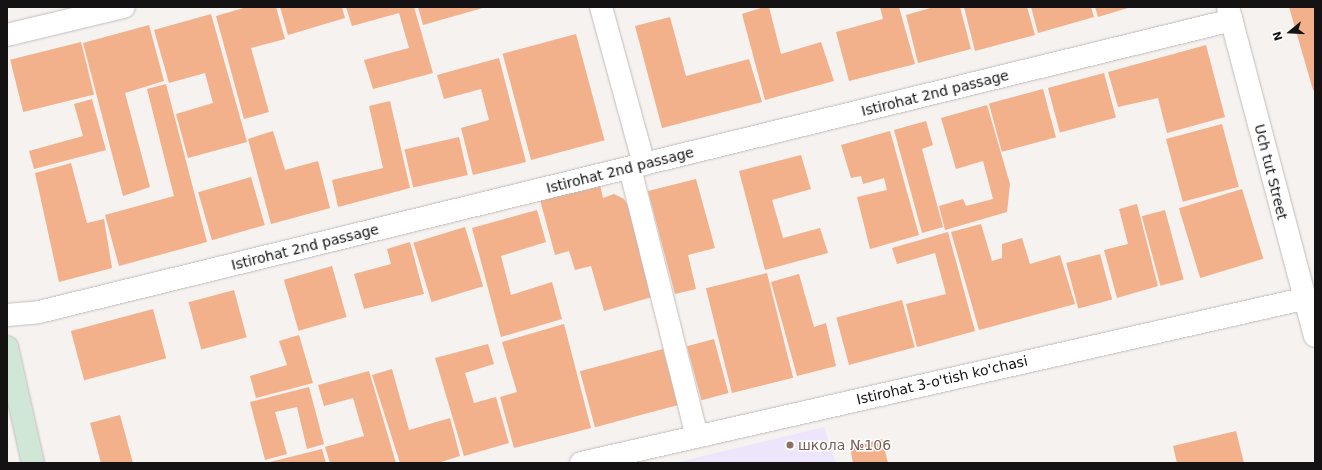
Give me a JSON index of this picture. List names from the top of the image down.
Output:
{
  "streets": {
    "street": ["Istirohat 2nd passage", "Uch tut Street", "Istirohat 3-o'tish ko'chasi"]
  },
  "crossings": [
    ["Istirohat 2nd passage", "Uch tut Street"],
    ["Uch tut Street", "Istirohat 3-o'tish ko'chasi"]
  ],
  "places": ["школа №106"],
  "north": "left"
}
